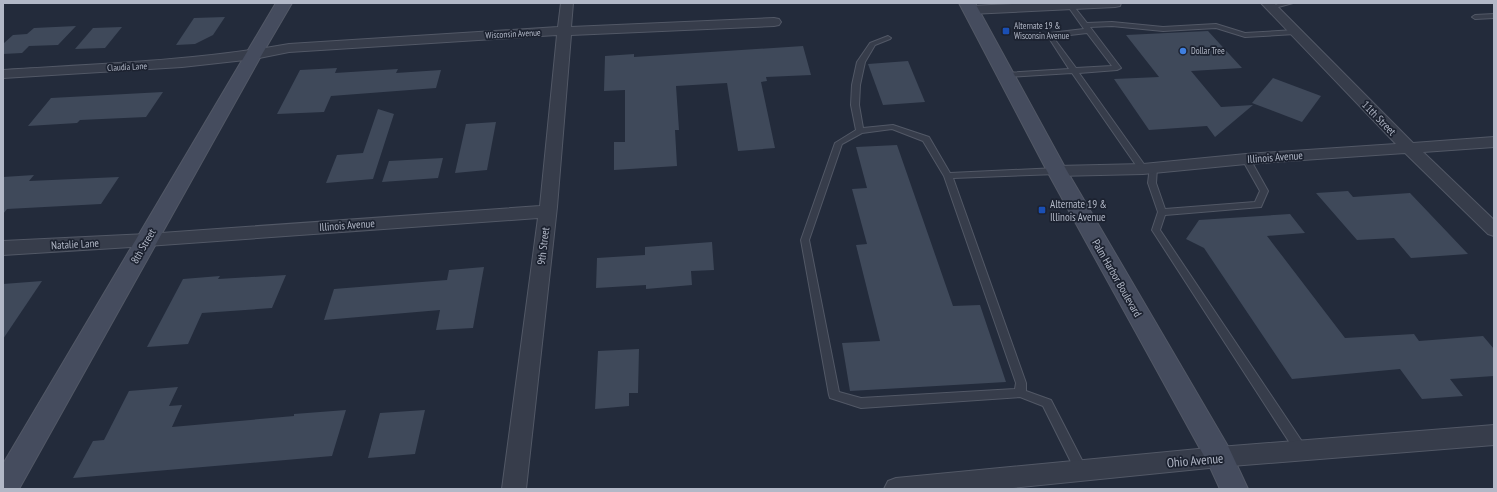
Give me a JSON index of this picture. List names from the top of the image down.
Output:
{
  "streets": {
    "street": [
      "Wisconsin Avenue",
      "Claudia Lane",
      "11th Street",
      "Illinois Avenue",
      "Natalie Lane",
      "8th Street",
      "9th Street",
      "Palm Harbor Boulevard",
      "Ohio Avenue"
    ]
  },
  "crossings": [
    ["Wisconsin Avenue", "Claudia Lane"],
    ["Wisconsin Avenue", "8th Street"],
    ["Wisconsin Avenue", "9th Street"],
    ["Claudia Lane", "8th Street"],
    ["11th Street", "Illinois Avenue"],
    ["Illinois Avenue", "Natalie Lane"],
    ["Illinois Avenue", "8th Street"],
    ["Illinois Avenue", "9th Street"],
    ["Illinois Avenue", "Palm Harbor Boulevard"],
    ["Natalie Lane", "8th Street"],
    ["Palm Harbor Boulevard", "Ohio Avenue"]
  ],
  "places": {
    "transit": ["Alternate 19 & Wisconsin Avenue", "Alternate 19 & Illinois Avenue"],
    "other": ["Dollar Tree"]
  }
}
